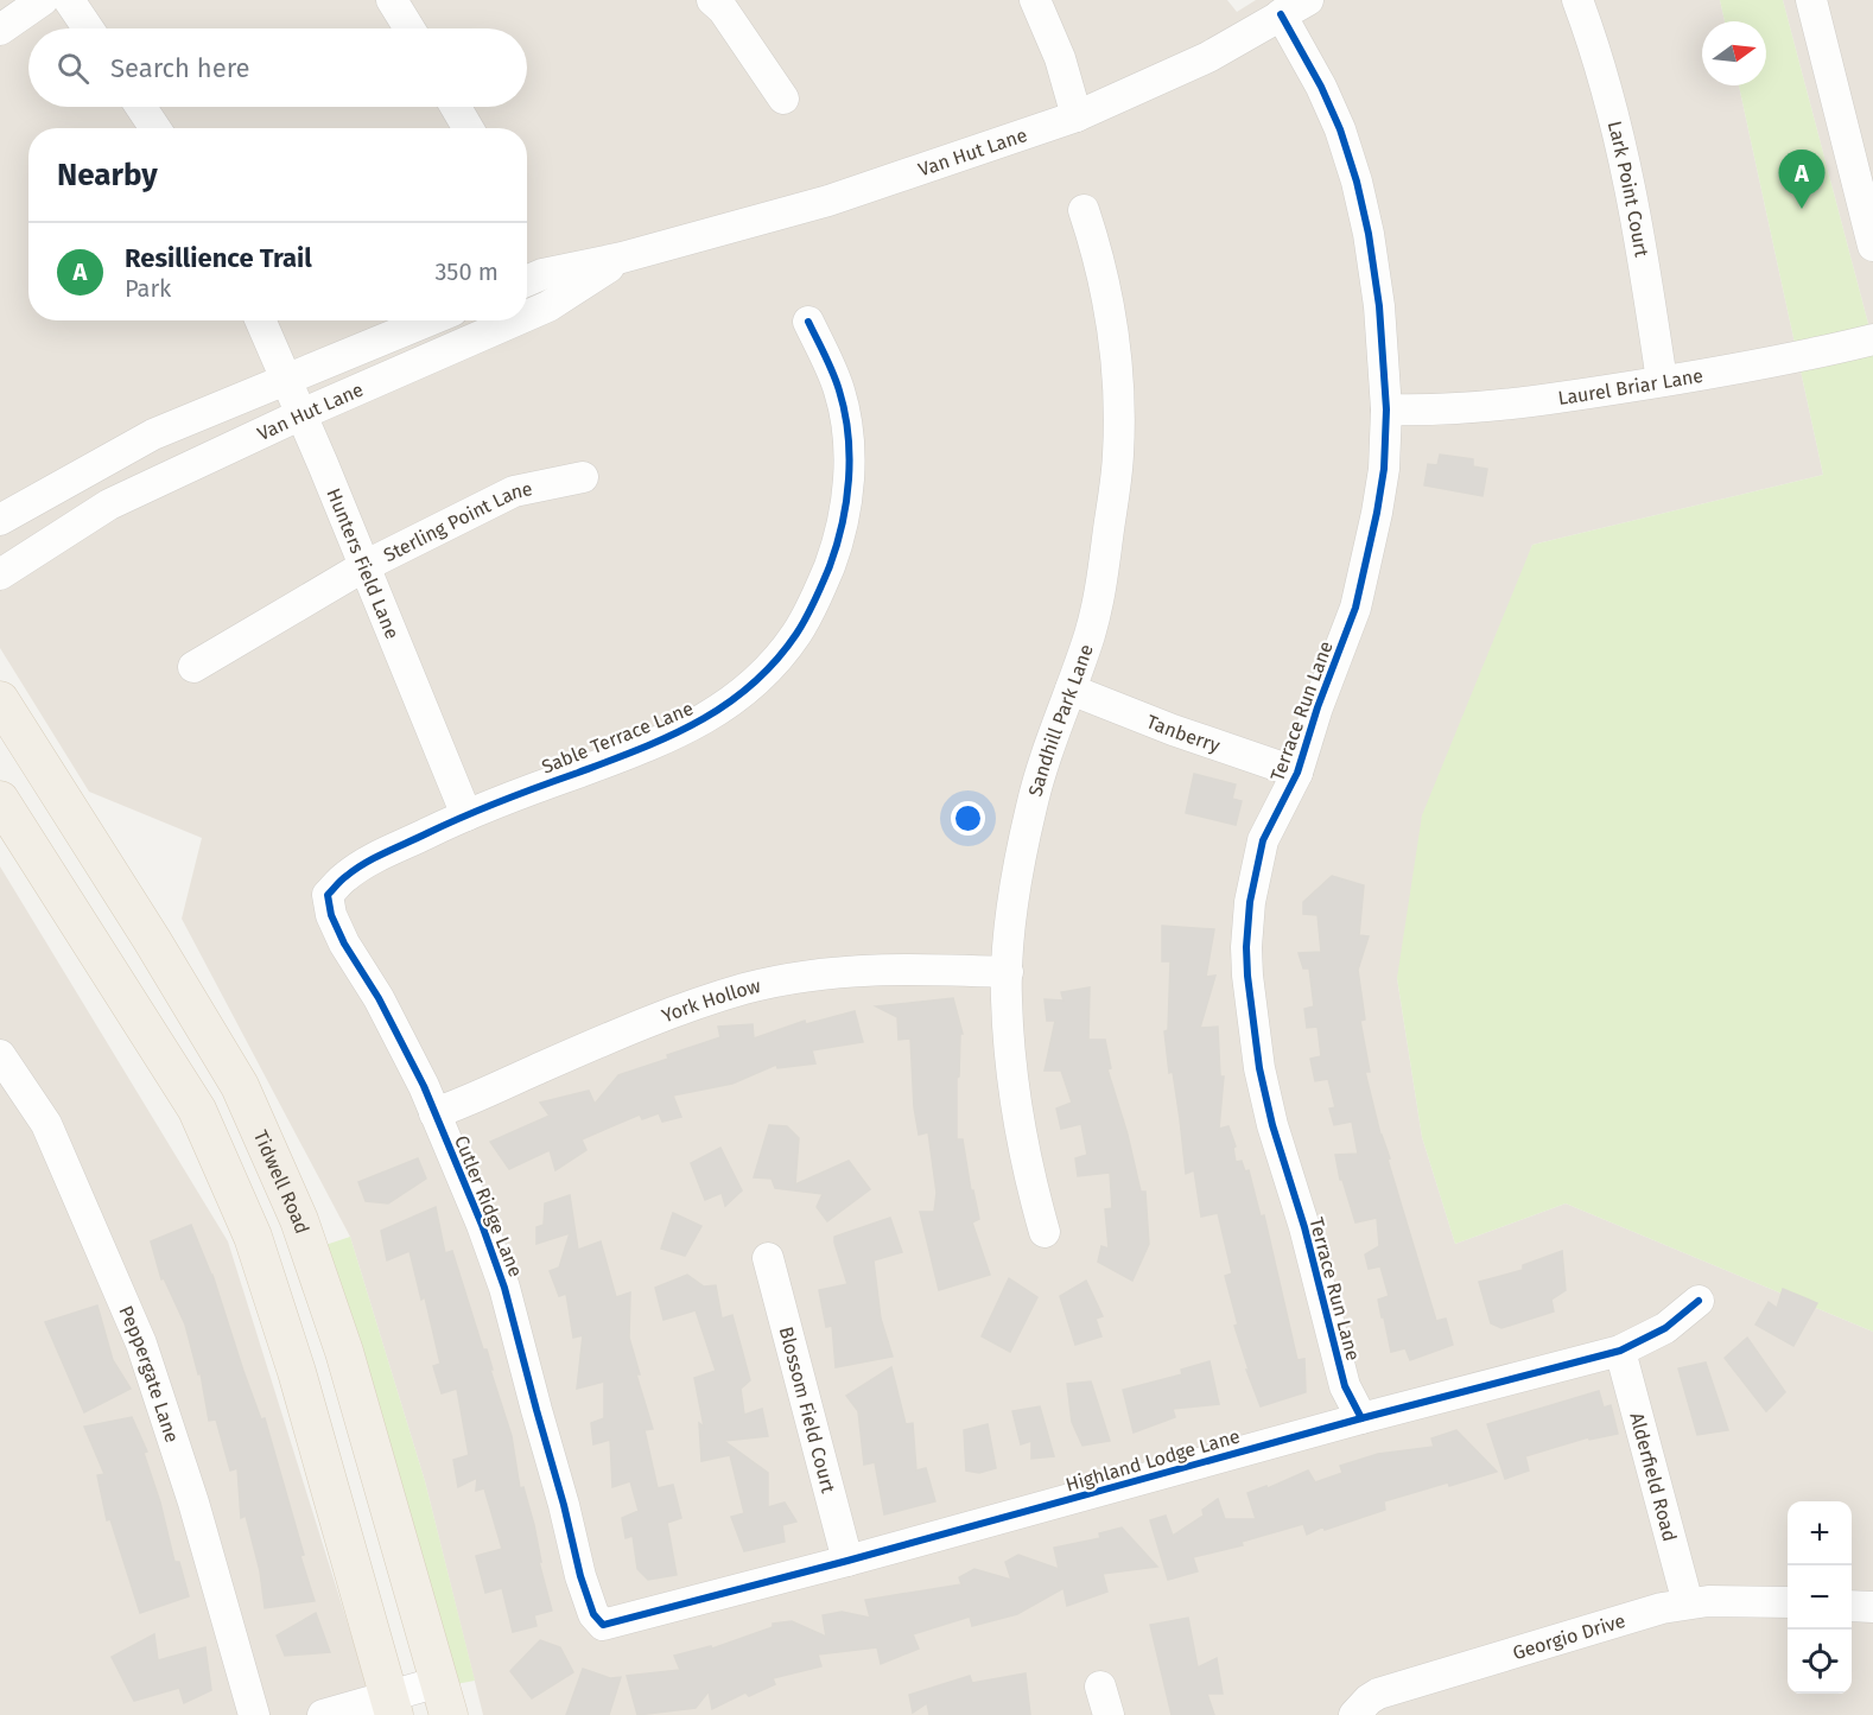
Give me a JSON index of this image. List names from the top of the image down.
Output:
{
  "streets": {
    "main road": ["Tidwell Road"],
    "street": [
      "Van Hut Lane",
      "Lark Point Court",
      "Laurel Briar Lane",
      "Sterling Point Lane",
      "Hunters Field Lane",
      "Terrace Run Lane",
      "Sandhill Park Lane",
      "Tanberry",
      "Sable Terrace Lane",
      "York Hollow",
      "Cutler Ridge Lane",
      "Peppergate Lane",
      "Blossom Field Court",
      "Highland Lodge Lane",
      "Alderfield Road",
      "Georgio Drive"
    ]
  },
  "crossings": [
    ["Van Hut Lane", "Hunters Field Lane"],
    ["Van Hut Lane", "Terrace Run Lane"],
    ["Lark Point Court", "Laurel Briar Lane"],
    ["Laurel Briar Lane", "Terrace Run Lane"],
    ["Sterling Point Lane", "Hunters Field Lane"],
    ["Hunters Field Lane", "Sable Terrace Lane"],
    ["Terrace Run Lane", "Tanberry"],
    ["Terrace Run Lane", "Highland Lodge Lane"],
    ["Sandhill Park Lane", "Tanberry"],
    ["Sandhill Park Lane", "York Hollow"],
    ["Sable Terrace Lane", "Cutler Ridge Lane"],
    ["York Hollow", "Cutler Ridge Lane"],
    ["Cutler Ridge Lane", "Highland Lodge Lane"],
    ["Blossom Field Court", "Highland Lodge Lane"],
    ["Highland Lodge Lane", "Alderfield Road"],
    ["Alderfield Road", "Georgio Drive"]
  ],
  "north": "right",
  "page": {
    "search": "Search here",
    "heading": "Nearby",
    "pins": "A",
    "list": [
      {
        "mark": "A",
        "name": "Resillience Trail",
        "note": "Park",
        "value": "350 m"
      }
    ],
    "map_buttons": ["+", "−"]
  }
}
